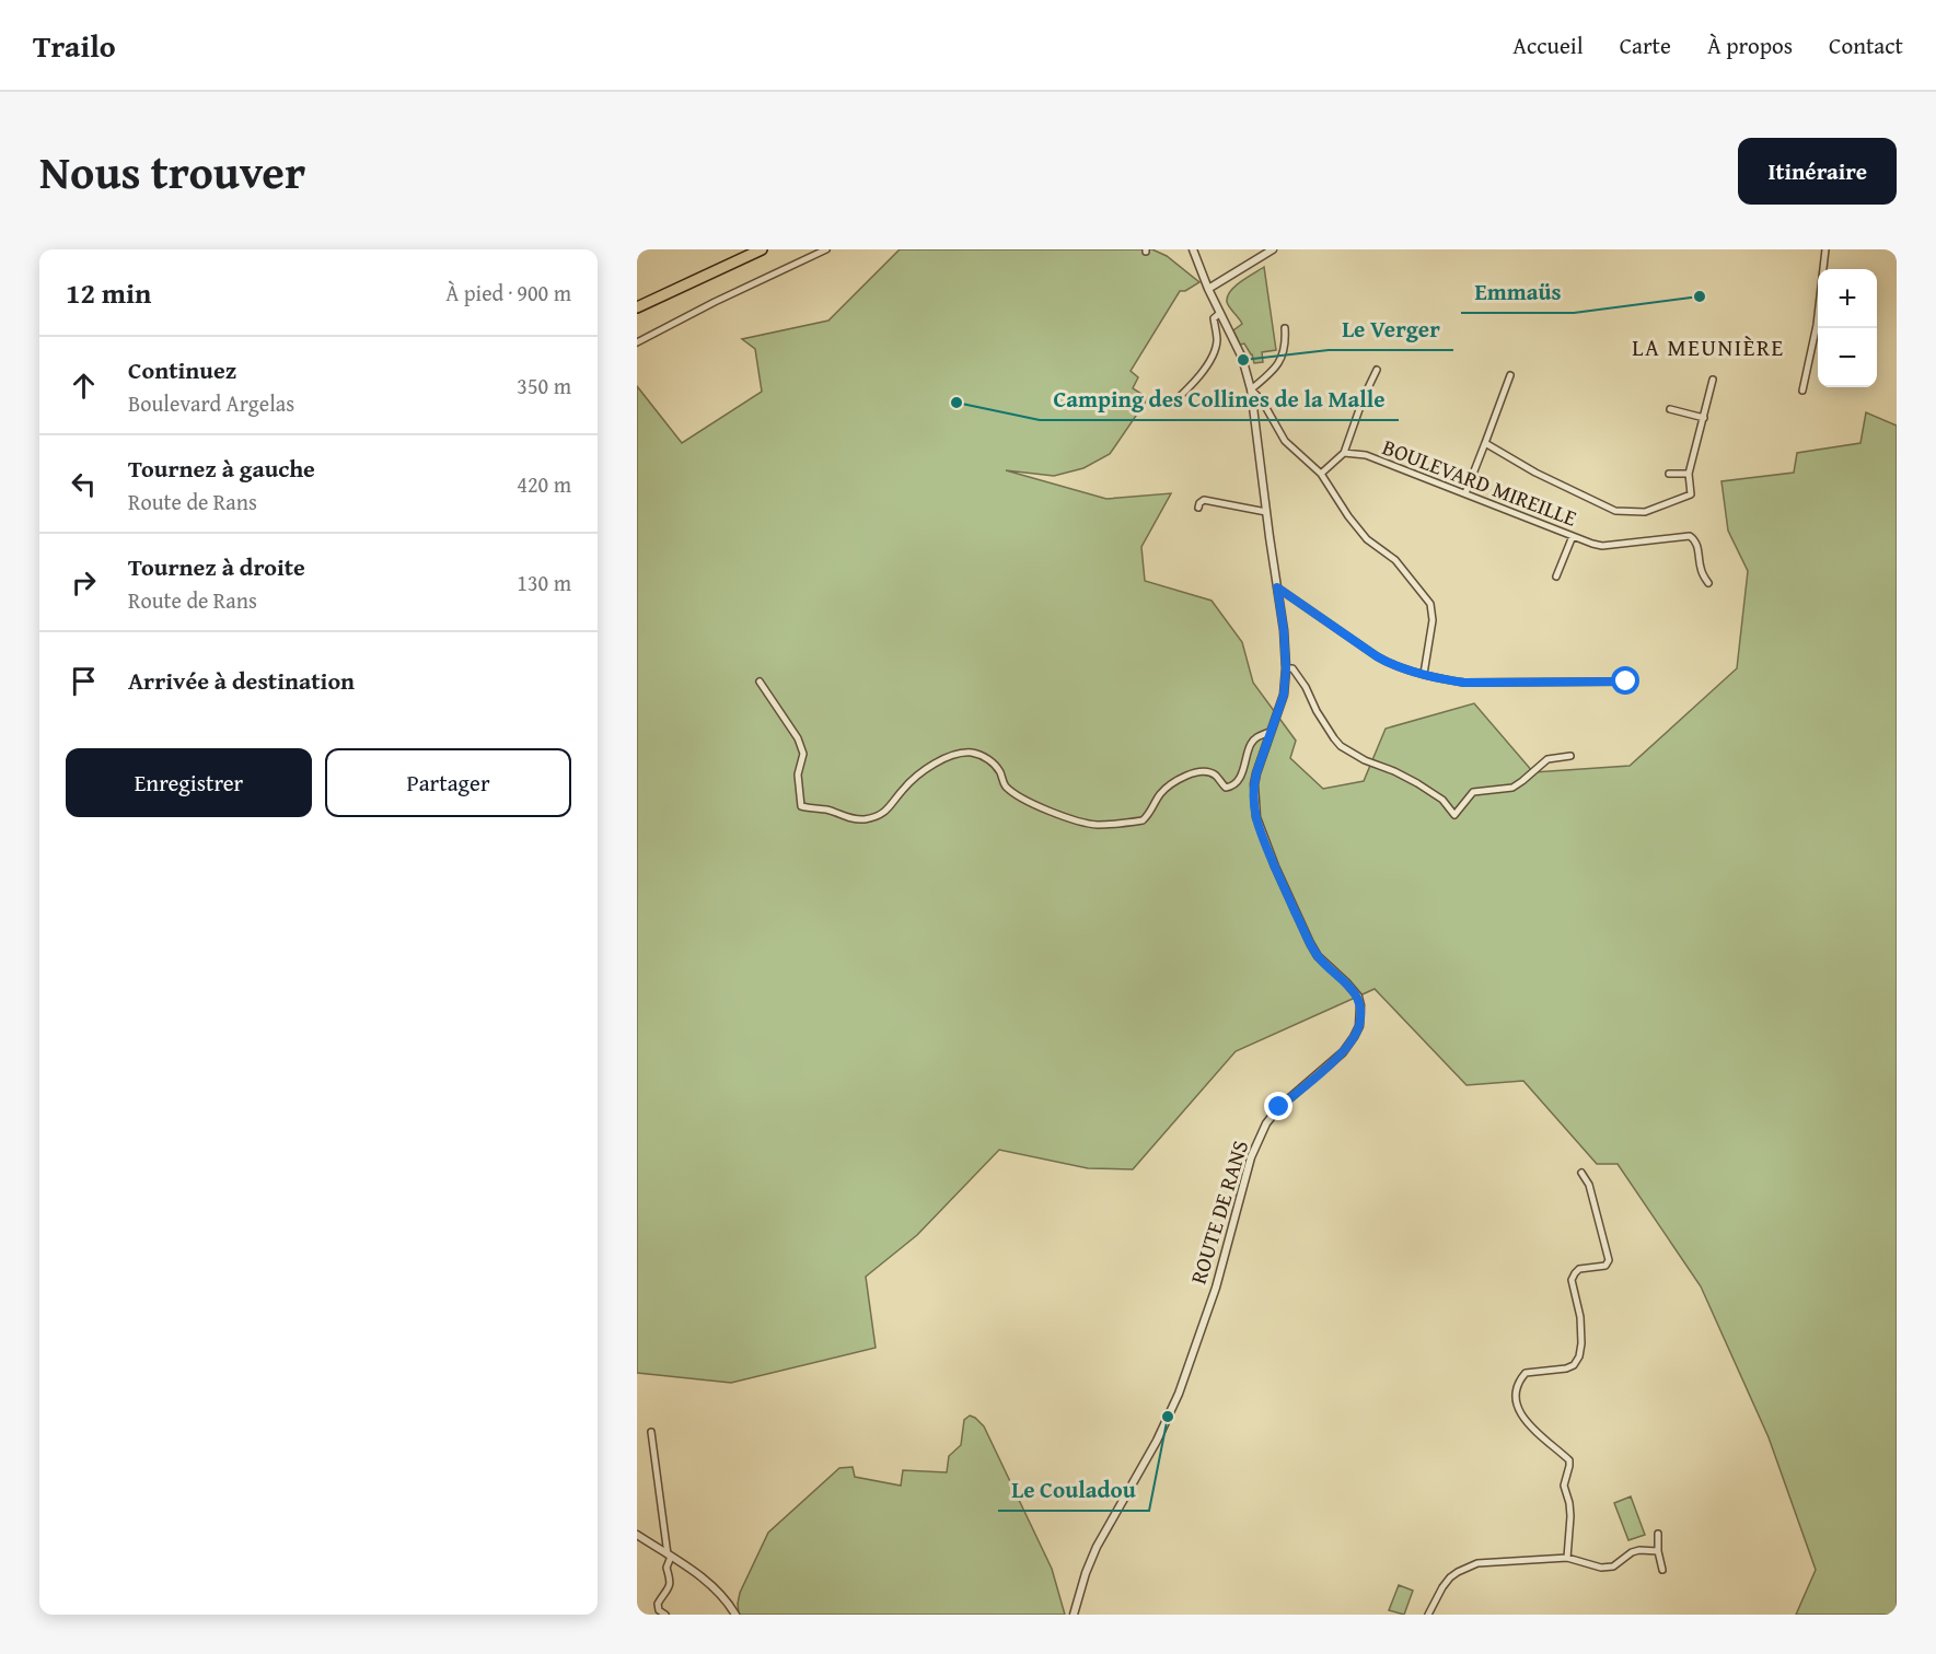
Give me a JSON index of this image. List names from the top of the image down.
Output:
{
  "streets": {
    "street": ["BOULEVARD MIREILLE", "ROUTE DE RANS"]
  },
  "districts": ["LA MEUNIÈRE"],
  "places": [
    "Emmaüs",
    "Le Verger",
    "Camping des Collines de la Malle",
    "Le Couladou"
  ],
  "page": {
    "header": "Trailo",
    "nav": [
      "Accueil",
      "Carte",
      "À propos",
      "Contact"
    ],
    "title": "Nous trouver",
    "buttons": [
      "Itinéraire",
      ["Enregistrer", "Partager"]
    ],
    "heading": ["12 min", "À pied · 900 m"],
    "map_buttons": ["+", "−"],
    "list": [
      ["Continuez", "Boulevard Argelas", "350 m"],
      ["Tournez à gauche", "Route de Rans", "420 m"],
      ["Tournez à droite", "Route de Rans", "130 m"],
      "Arrivée à destination"
    ]
  }
}
